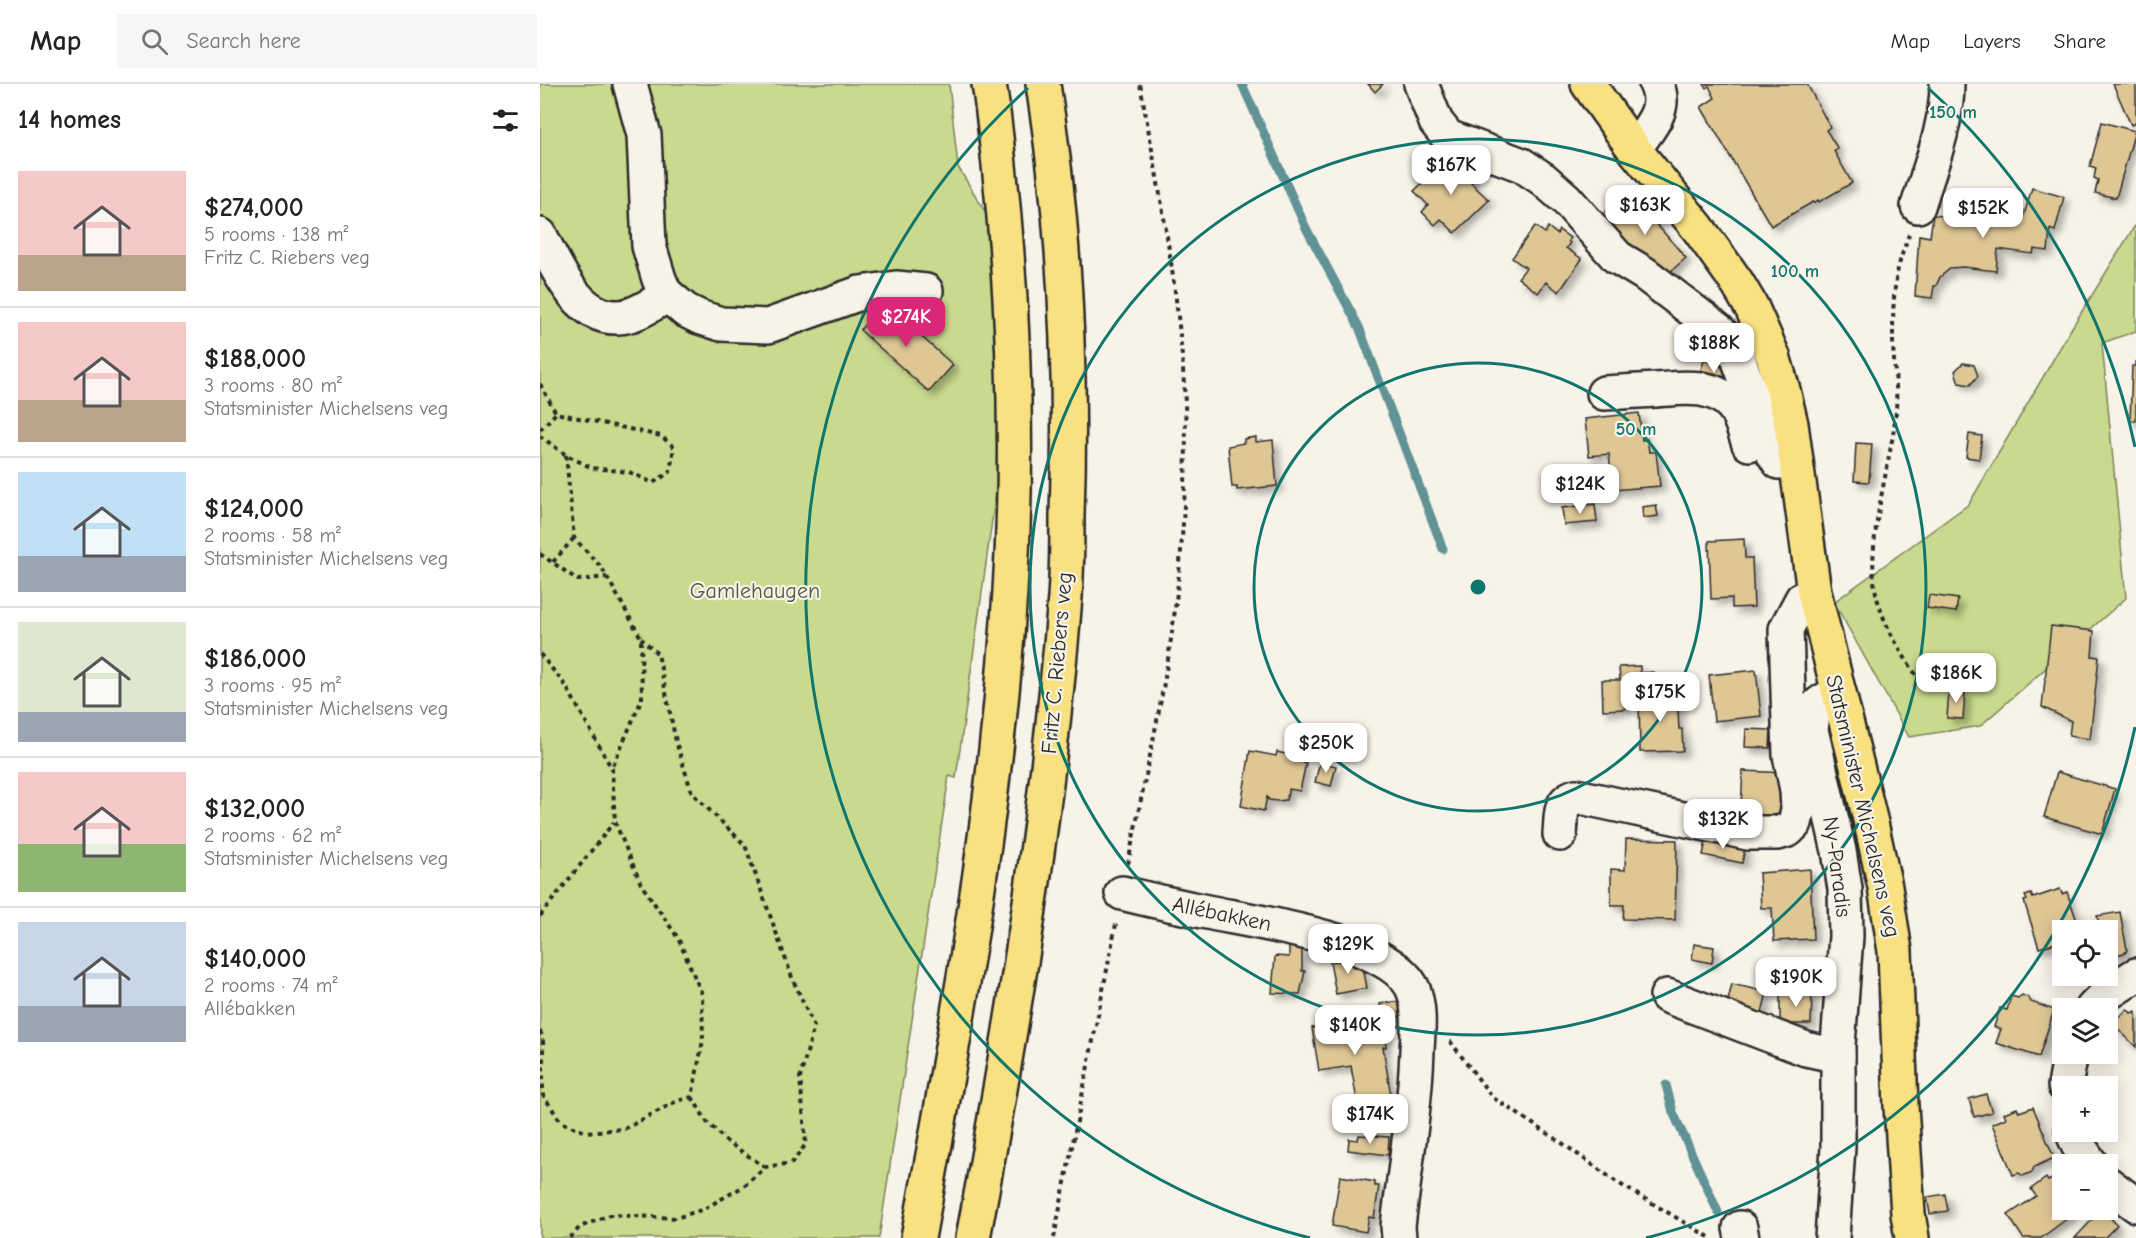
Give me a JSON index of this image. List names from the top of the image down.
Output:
{
  "streets": {
    "main road": ["Fritz C. Riebers veg", "Statsminister Michelsens veg"],
    "street": ["Ny-Paradis", "Allébakken"]
  },
  "crossings": [
    ["Statsminister Michelsens veg", "Ny-Paradis"]
  ],
  "parks": ["Gamlehaugen"],
  "page": {
    "header": "Map",
    "search": "Search here",
    "nav": ["Map", "Layers", "Share"],
    "heading": "14 homes",
    "price": [
      "$167K",
      "$163K",
      "$152K",
      "$274K",
      "$188K",
      "$124K",
      "$186K",
      "$175K",
      "$250K",
      "$132K",
      "$129K",
      "$190K",
      "$140K",
      "$174K"
    ],
    "list": [
      {
        "name": "$274,000",
        "note": "5 rooms · 138 m² · Fritz C. Riebers veg"
      },
      {
        "name": "$188,000",
        "note": "3 rooms · 80 m² · Statsminister Michelsens veg"
      },
      {
        "name": "$124,000",
        "note": "2 rooms · 58 m² · Statsminister Michelsens veg"
      },
      {
        "name": "$186,000",
        "note": "3 rooms · 95 m² · Statsminister Michelsens veg"
      },
      {
        "name": "$132,000",
        "note": "2 rooms · 62 m² · Statsminister Michelsens veg"
      },
      {
        "name": "$140,000",
        "note": "2 rooms · 74 m² · Allébakken"
      }
    ],
    "map_buttons": ["+", "−"]
  },
  "rings": ["150 m", "100 m", "50 m"]
}
